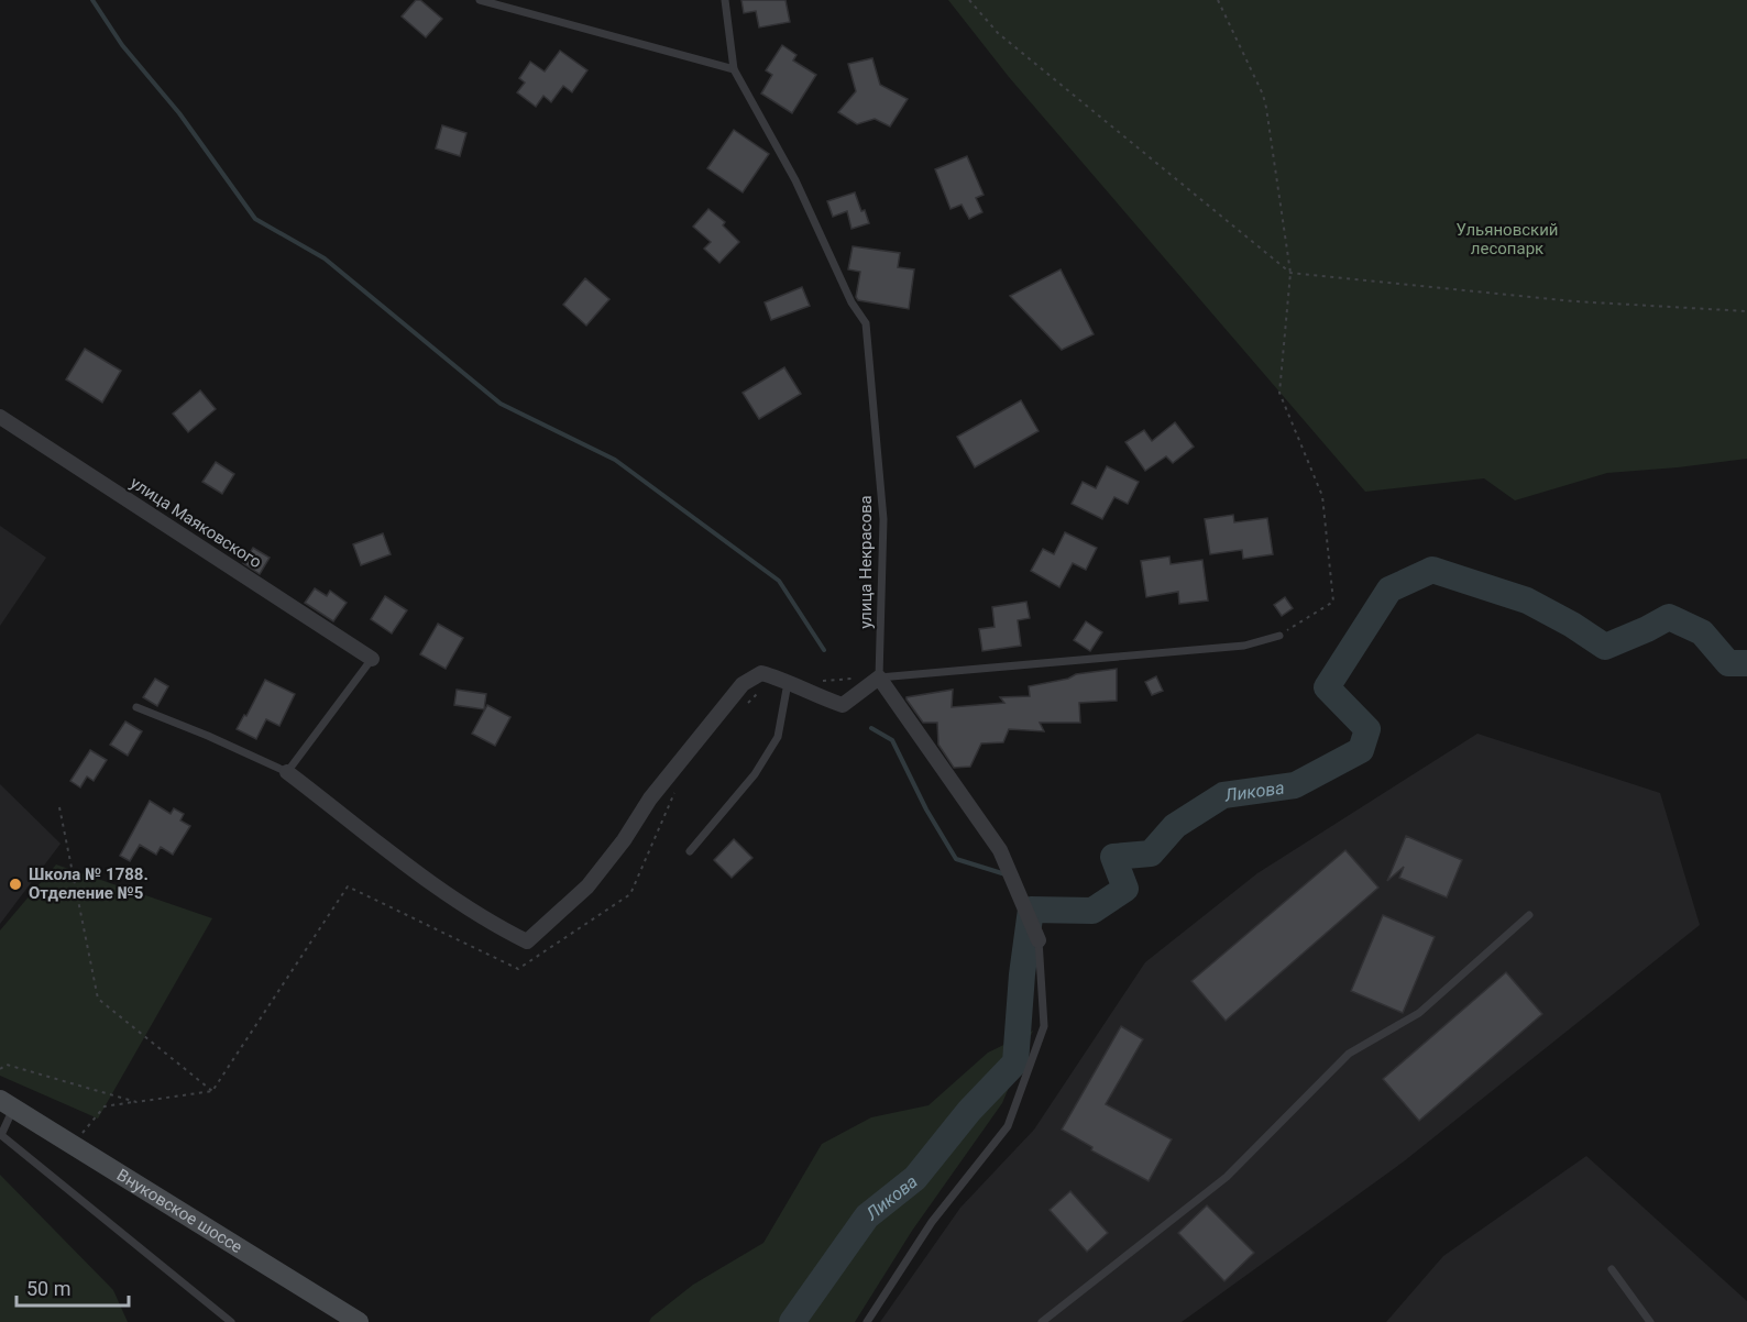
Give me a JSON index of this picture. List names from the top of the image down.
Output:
{
  "streets": {
    "main road": ["Внуковское шоссе"],
    "street": ["улица Маяковского"],
    "lane": ["улица Некрасова"]
  },
  "water": ["Ликова"],
  "parks": ["Ульяновский лесопарк"],
  "places": ["Школа № 1788. Отделение №5"],
  "scale_bar": "50 m"
}
